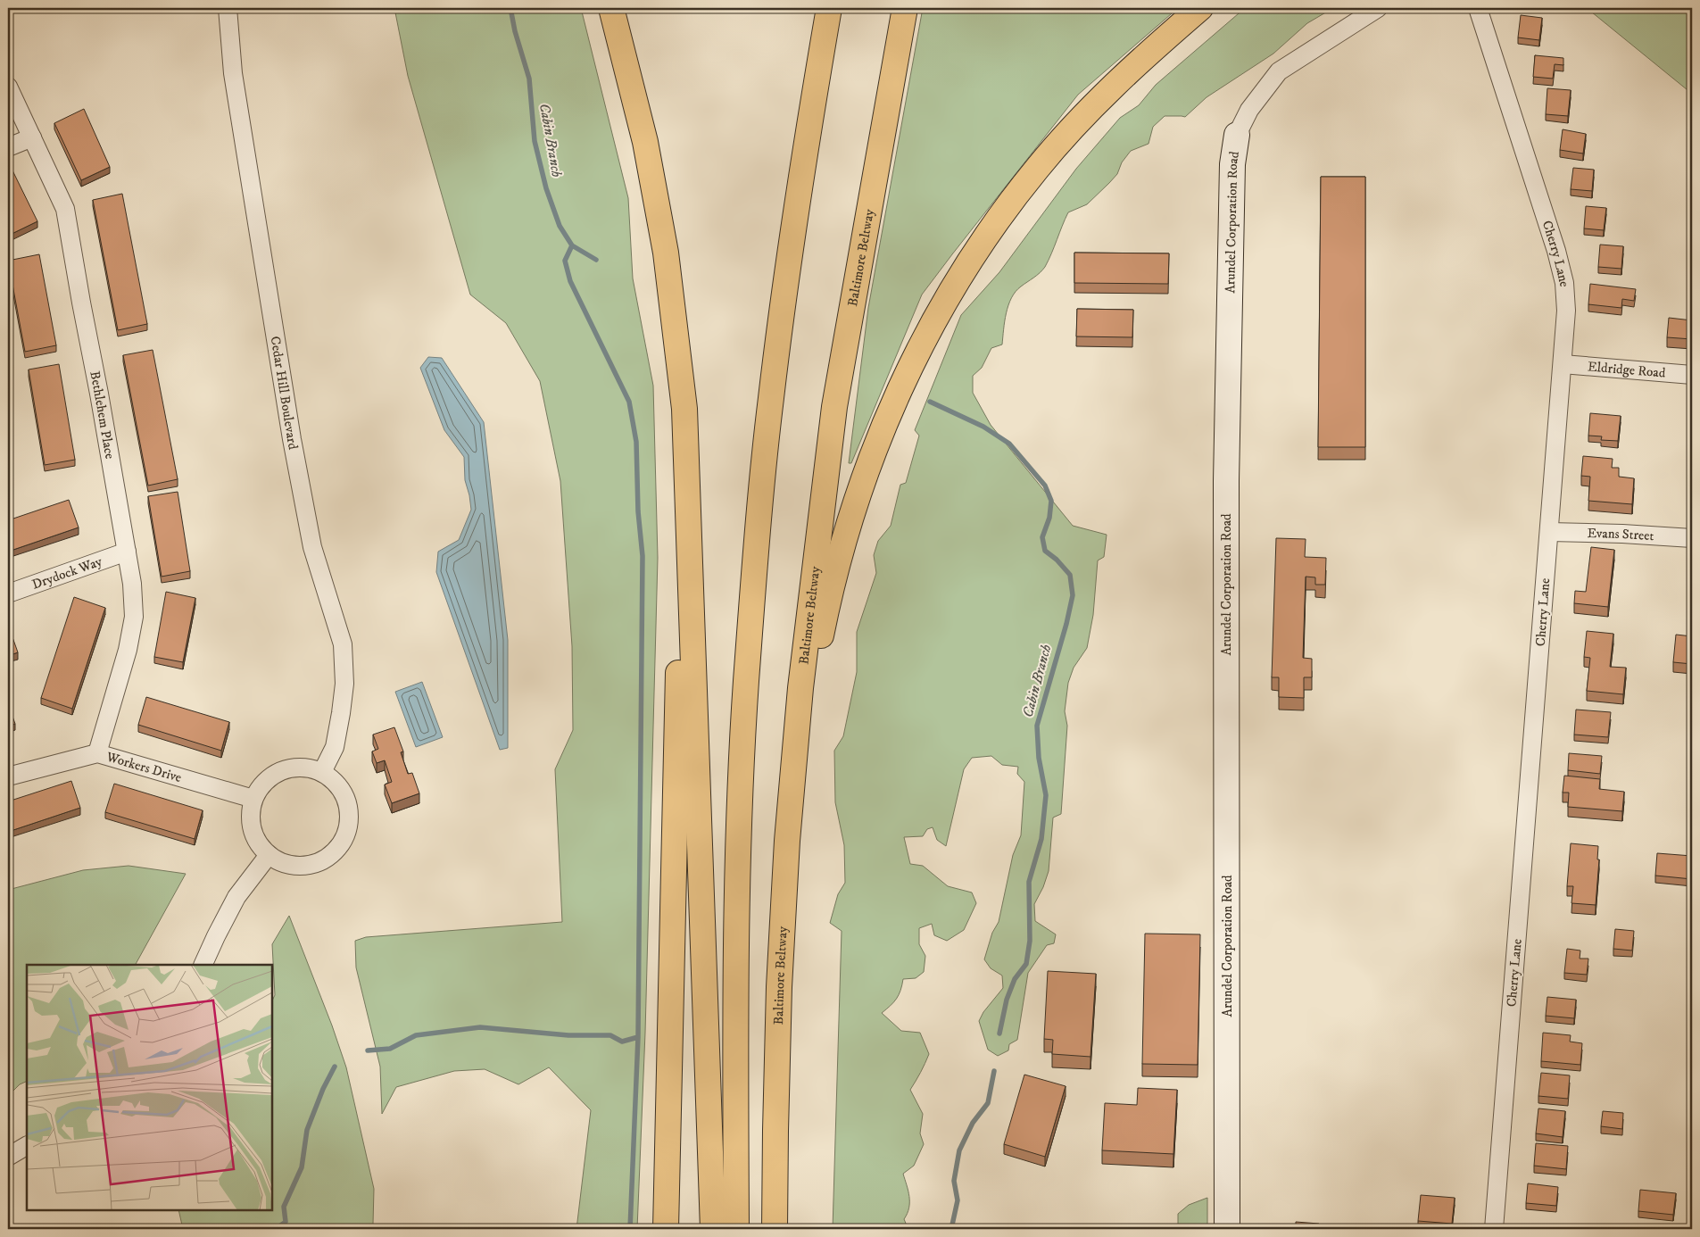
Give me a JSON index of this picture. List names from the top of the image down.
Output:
{
  "streets": {
    "highway": ["Baltimore Beltway"],
    "street": [
      "Arundel Corporation Road",
      "Cherry Lane",
      "Eldridge Road",
      "Cedar Hill Boulevard",
      "Bethlehem Place",
      "Evans Street",
      "Drydock Way",
      "Workers Drive"
    ]
  },
  "crossings": [
    ["Cherry Lane", "Eldridge Road"],
    ["Cherry Lane", "Evans Street"],
    ["Cedar Hill Boulevard", "Workers Drive"],
    ["Bethlehem Place", "Drydock Way"],
    ["Bethlehem Place", "Workers Drive"]
  ],
  "water": ["Cabin Branch"]
}
